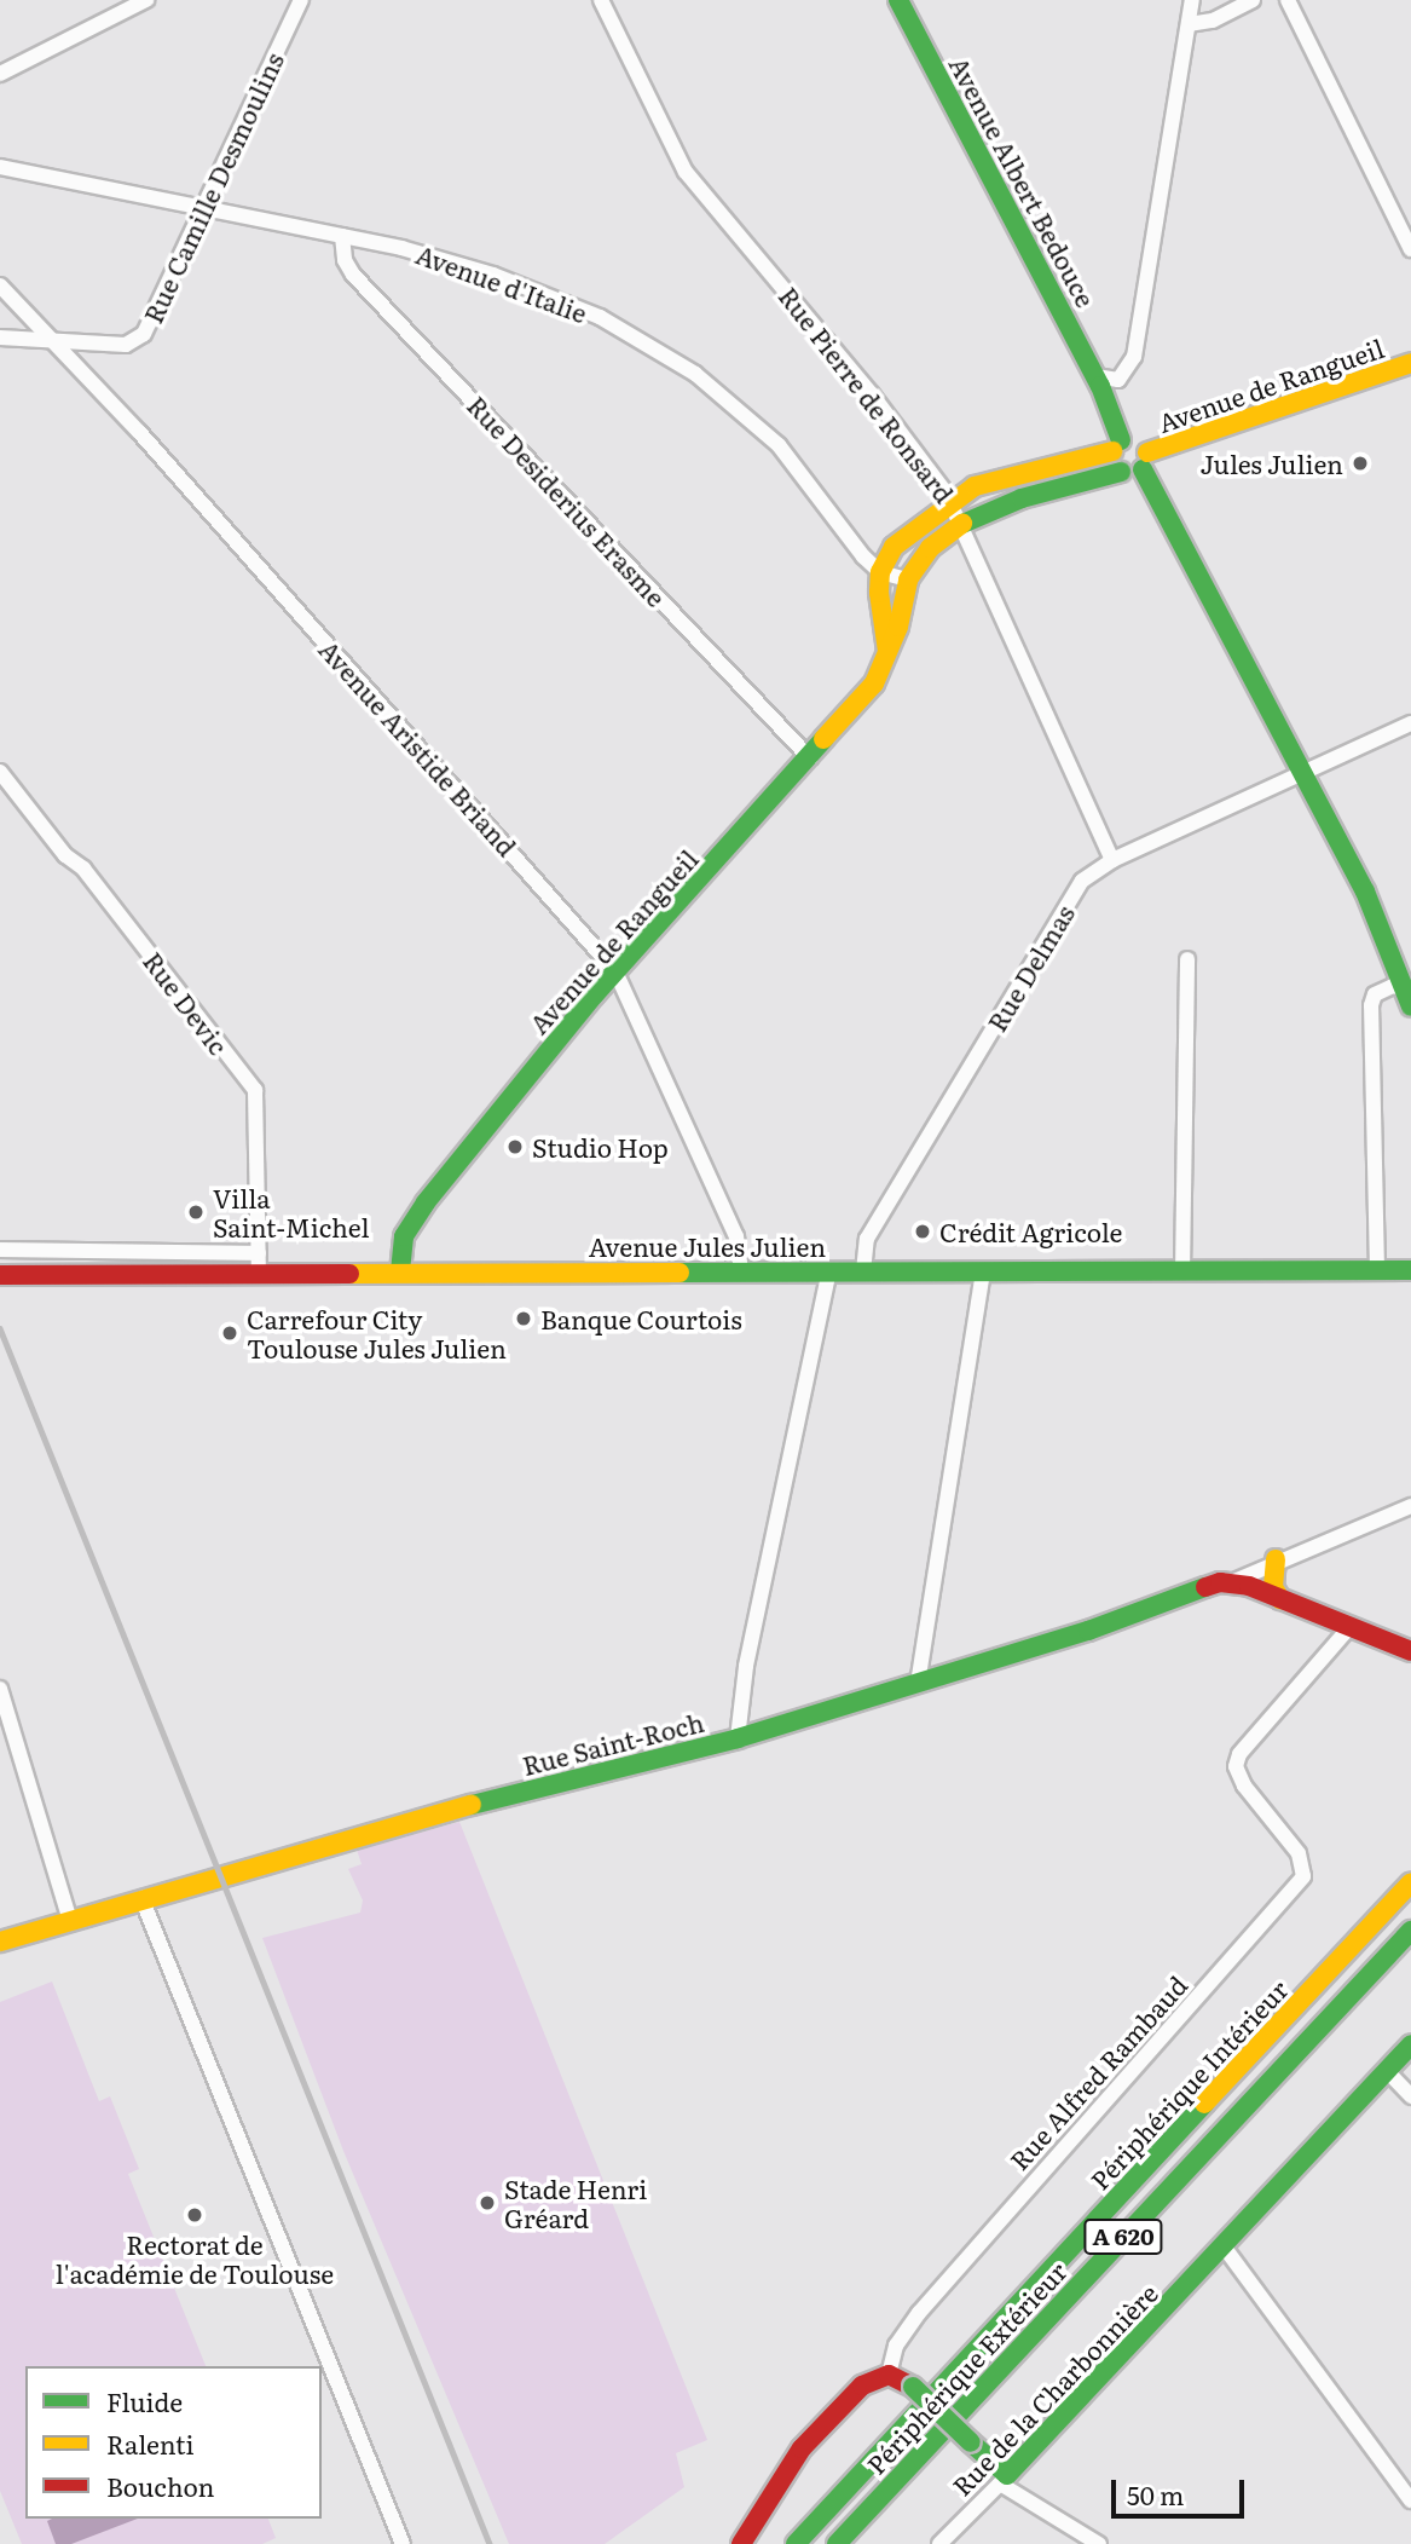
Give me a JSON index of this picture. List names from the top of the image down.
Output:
{
  "streets": {
    "main road": [
      "Avenue Albert Bedouce",
      "Avenue de Rangueil",
      "Avenue Jules Julien",
      "Rue Saint-Roch",
      "Périphérique Intérieur",
      "A 620",
      "Périphérique Extérieur",
      "Rue de la Charbonnière"
    ],
    "street": [
      "Rue Camille Desmoulins",
      "Avenue d'Italie",
      "Rue Pierre de Ronsard",
      "Rue Desiderius Erasme",
      "Avenue Aristide Briand",
      "Rue Delmas",
      "Rue Devic",
      "Rue Alfred Rambaud"
    ]
  },
  "crossings": [
    ["Avenue Albert Bedouce", "Avenue de Rangueil"],
    ["Avenue Albert Bedouce", "Rue Delmas"],
    ["Rue Camille Desmoulins", "Avenue d'Italie"],
    ["Rue Camille Desmoulins", "Avenue Aristide Briand"],
    ["Avenue d'Italie", "Avenue de Rangueil"],
    ["Avenue d'Italie", "Rue Desiderius Erasme"],
    ["Avenue de Rangueil", "Rue Pierre de Ronsard"],
    ["Avenue de Rangueil", "Rue Desiderius Erasme"],
    ["Avenue de Rangueil", "Avenue Aristide Briand"],
    ["Avenue de Rangueil", "Avenue Jules Julien"],
    ["Rue Pierre de Ronsard", "Rue Delmas"],
    ["Avenue Aristide Briand", "Avenue Jules Julien"],
    ["Rue Delmas", "Avenue Jules Julien"],
    ["Rue Devic", "Avenue Jules Julien"]
  ],
  "places": [
    "Jules Julien",
    "Studio Hop",
    "Villa Saint-Michel",
    "Crédit Agricole",
    "Banque Courtois",
    "Carrefour City Toulouse Jules Julien",
    "Stade Henri Gréard",
    "Rectorat de l'académie de Toulouse"
  ],
  "legend": ["Fluide", "Ralenti", "Bouchon"],
  "scale_bar": "50 m"
}
